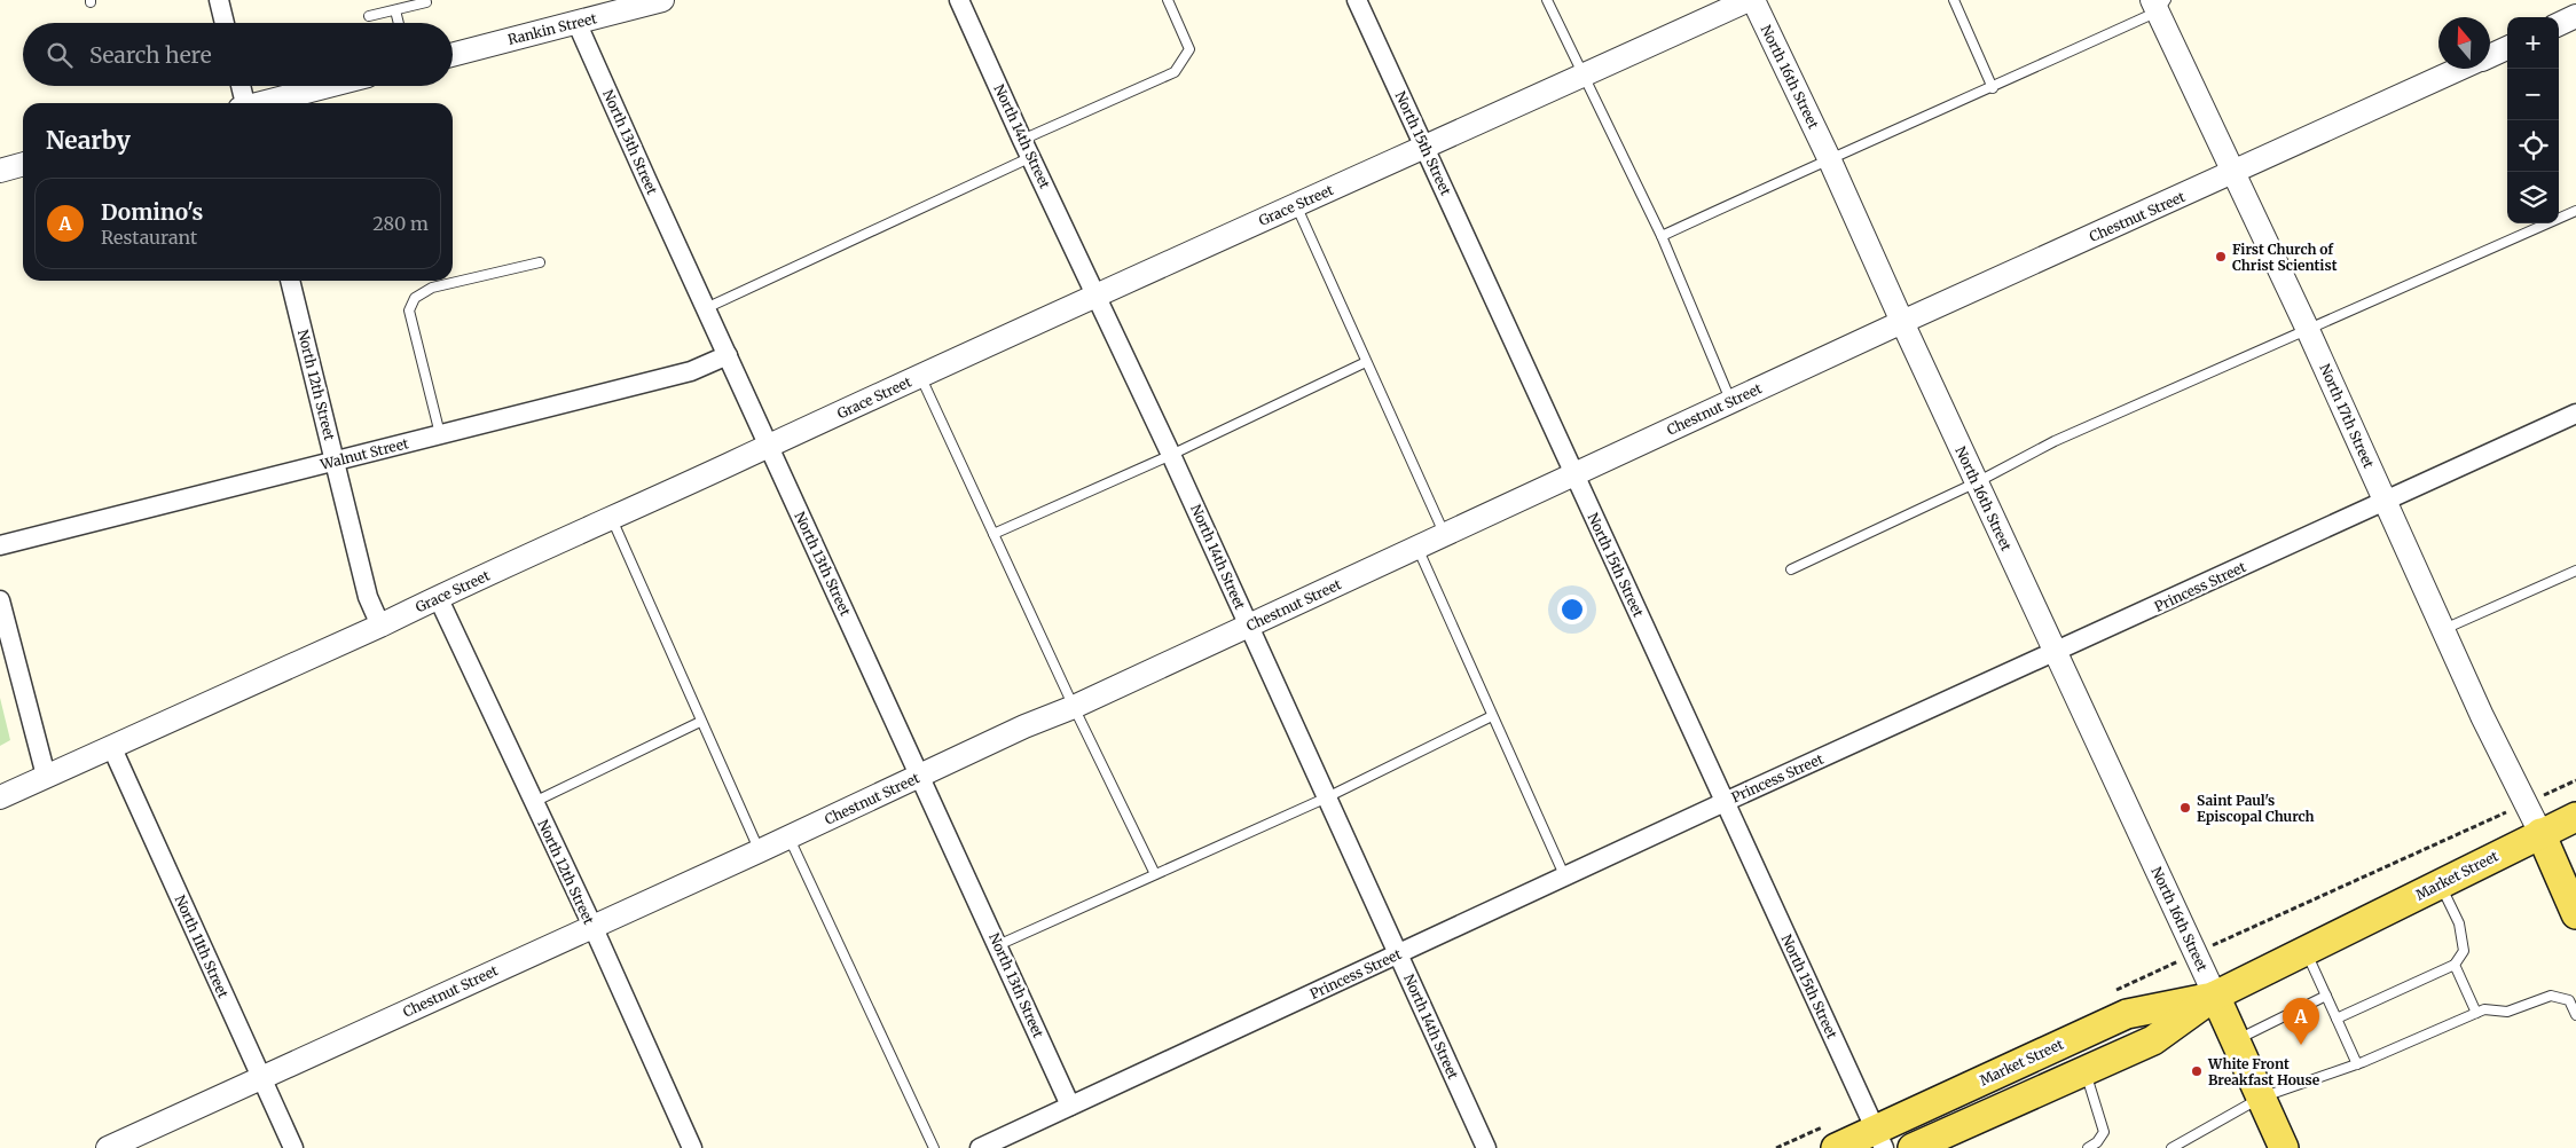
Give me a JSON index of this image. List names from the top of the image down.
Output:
{
  "streets": {
    "main road": ["Market Street"],
    "street": [
      "Rankin Street",
      "North 16th Street",
      "North 14th Street",
      "North 13th Street",
      "North 15th Street",
      "Grace Street",
      "Chestnut Street",
      "North 12th Street",
      "North 17th Street",
      "Walnut Street",
      "Princess Street",
      "North 11th Street"
    ]
  },
  "crossings": [
    ["Rankin Street", "North 13th Street"],
    ["North 16th Street", "Grace Street"],
    ["North 16th Street", "Chestnut Street"],
    ["North 16th Street", "Princess Street"],
    ["North 16th Street", "Market Street"],
    ["North 14th Street", "Grace Street"],
    ["North 14th Street", "Chestnut Street"],
    ["North 14th Street", "Princess Street"],
    ["North 13th Street", "Grace Street"],
    ["North 13th Street", "Chestnut Street"],
    ["North 13th Street", "Walnut Street"],
    ["North 13th Street", "Princess Street"],
    ["North 15th Street", "Grace Street"],
    ["North 15th Street", "Chestnut Street"],
    ["North 15th Street", "Princess Street"],
    ["North 15th Street", "Market Street"],
    ["Grace Street", "North 12th Street"],
    ["Grace Street", "North 11th Street"],
    ["Chestnut Street", "North 12th Street"],
    ["Chestnut Street", "North 17th Street"],
    ["Chestnut Street", "North 11th Street"],
    ["North 12th Street", "Walnut Street"],
    ["North 17th Street", "Princess Street"],
    ["North 17th Street", "Market Street"]
  ],
  "places": ["First Church of Christ Scientist", "Saint Paul's Episcopal Church", "White Front Breakfast House"],
  "north": "top",
  "page": {
    "map_buttons": ["+", "−"],
    "search": "Search here",
    "heading": "Nearby",
    "list": [
      {
        "mark": "A",
        "name": "Domino's",
        "note": "Restaurant",
        "value": "280 m"
      }
    ],
    "pins": "A"
  }
}
